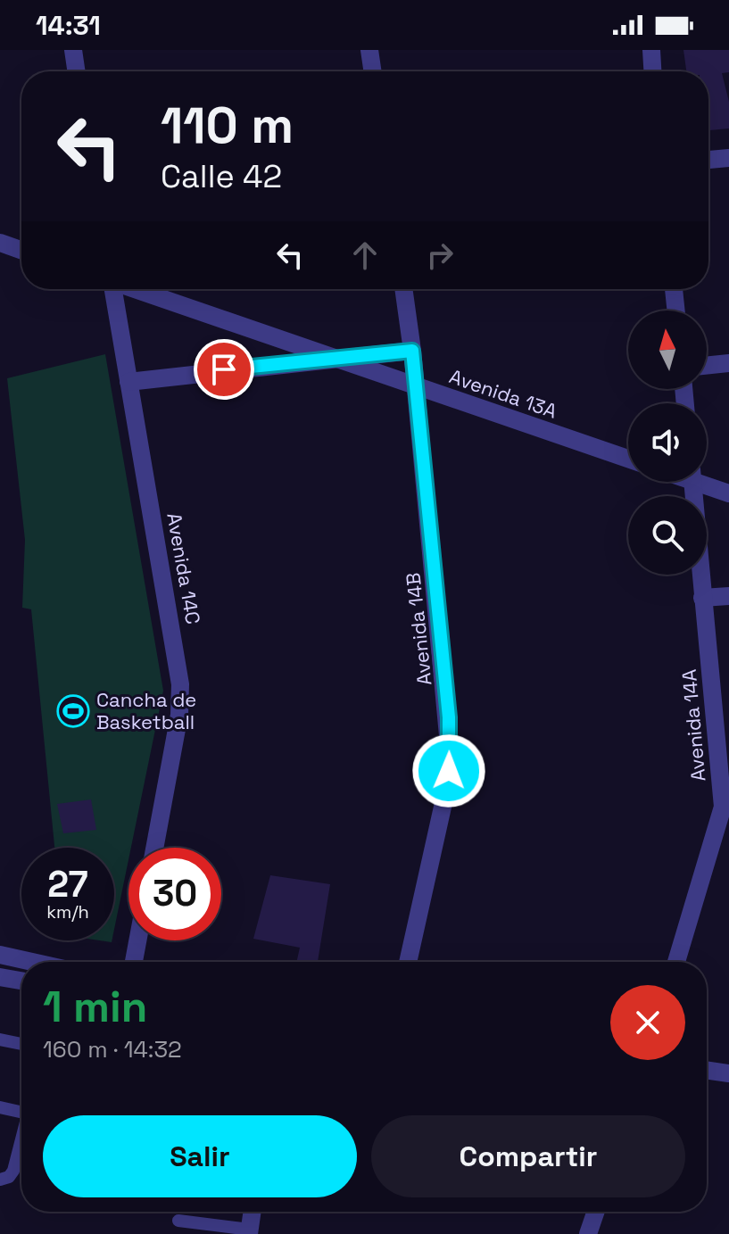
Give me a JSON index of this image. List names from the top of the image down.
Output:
{
  "streets": {
    "street": [
      "Avenida 13A",
      "Avenida 14C",
      "Avenida 14B",
      "Avenida 14A"
    ]
  },
  "places": {
    "sports": ["Cancha de Basketball"]
  },
  "north": "top",
  "page": {
    "status": "14:31",
    "turn": ["110 m", "Calle 42"],
    "speed": "27 km/h",
    "limit": "30",
    "heading": ["1 min", "160 m · 14:32"],
    "buttons": ["Salir", "Compartir"]
  }
}
